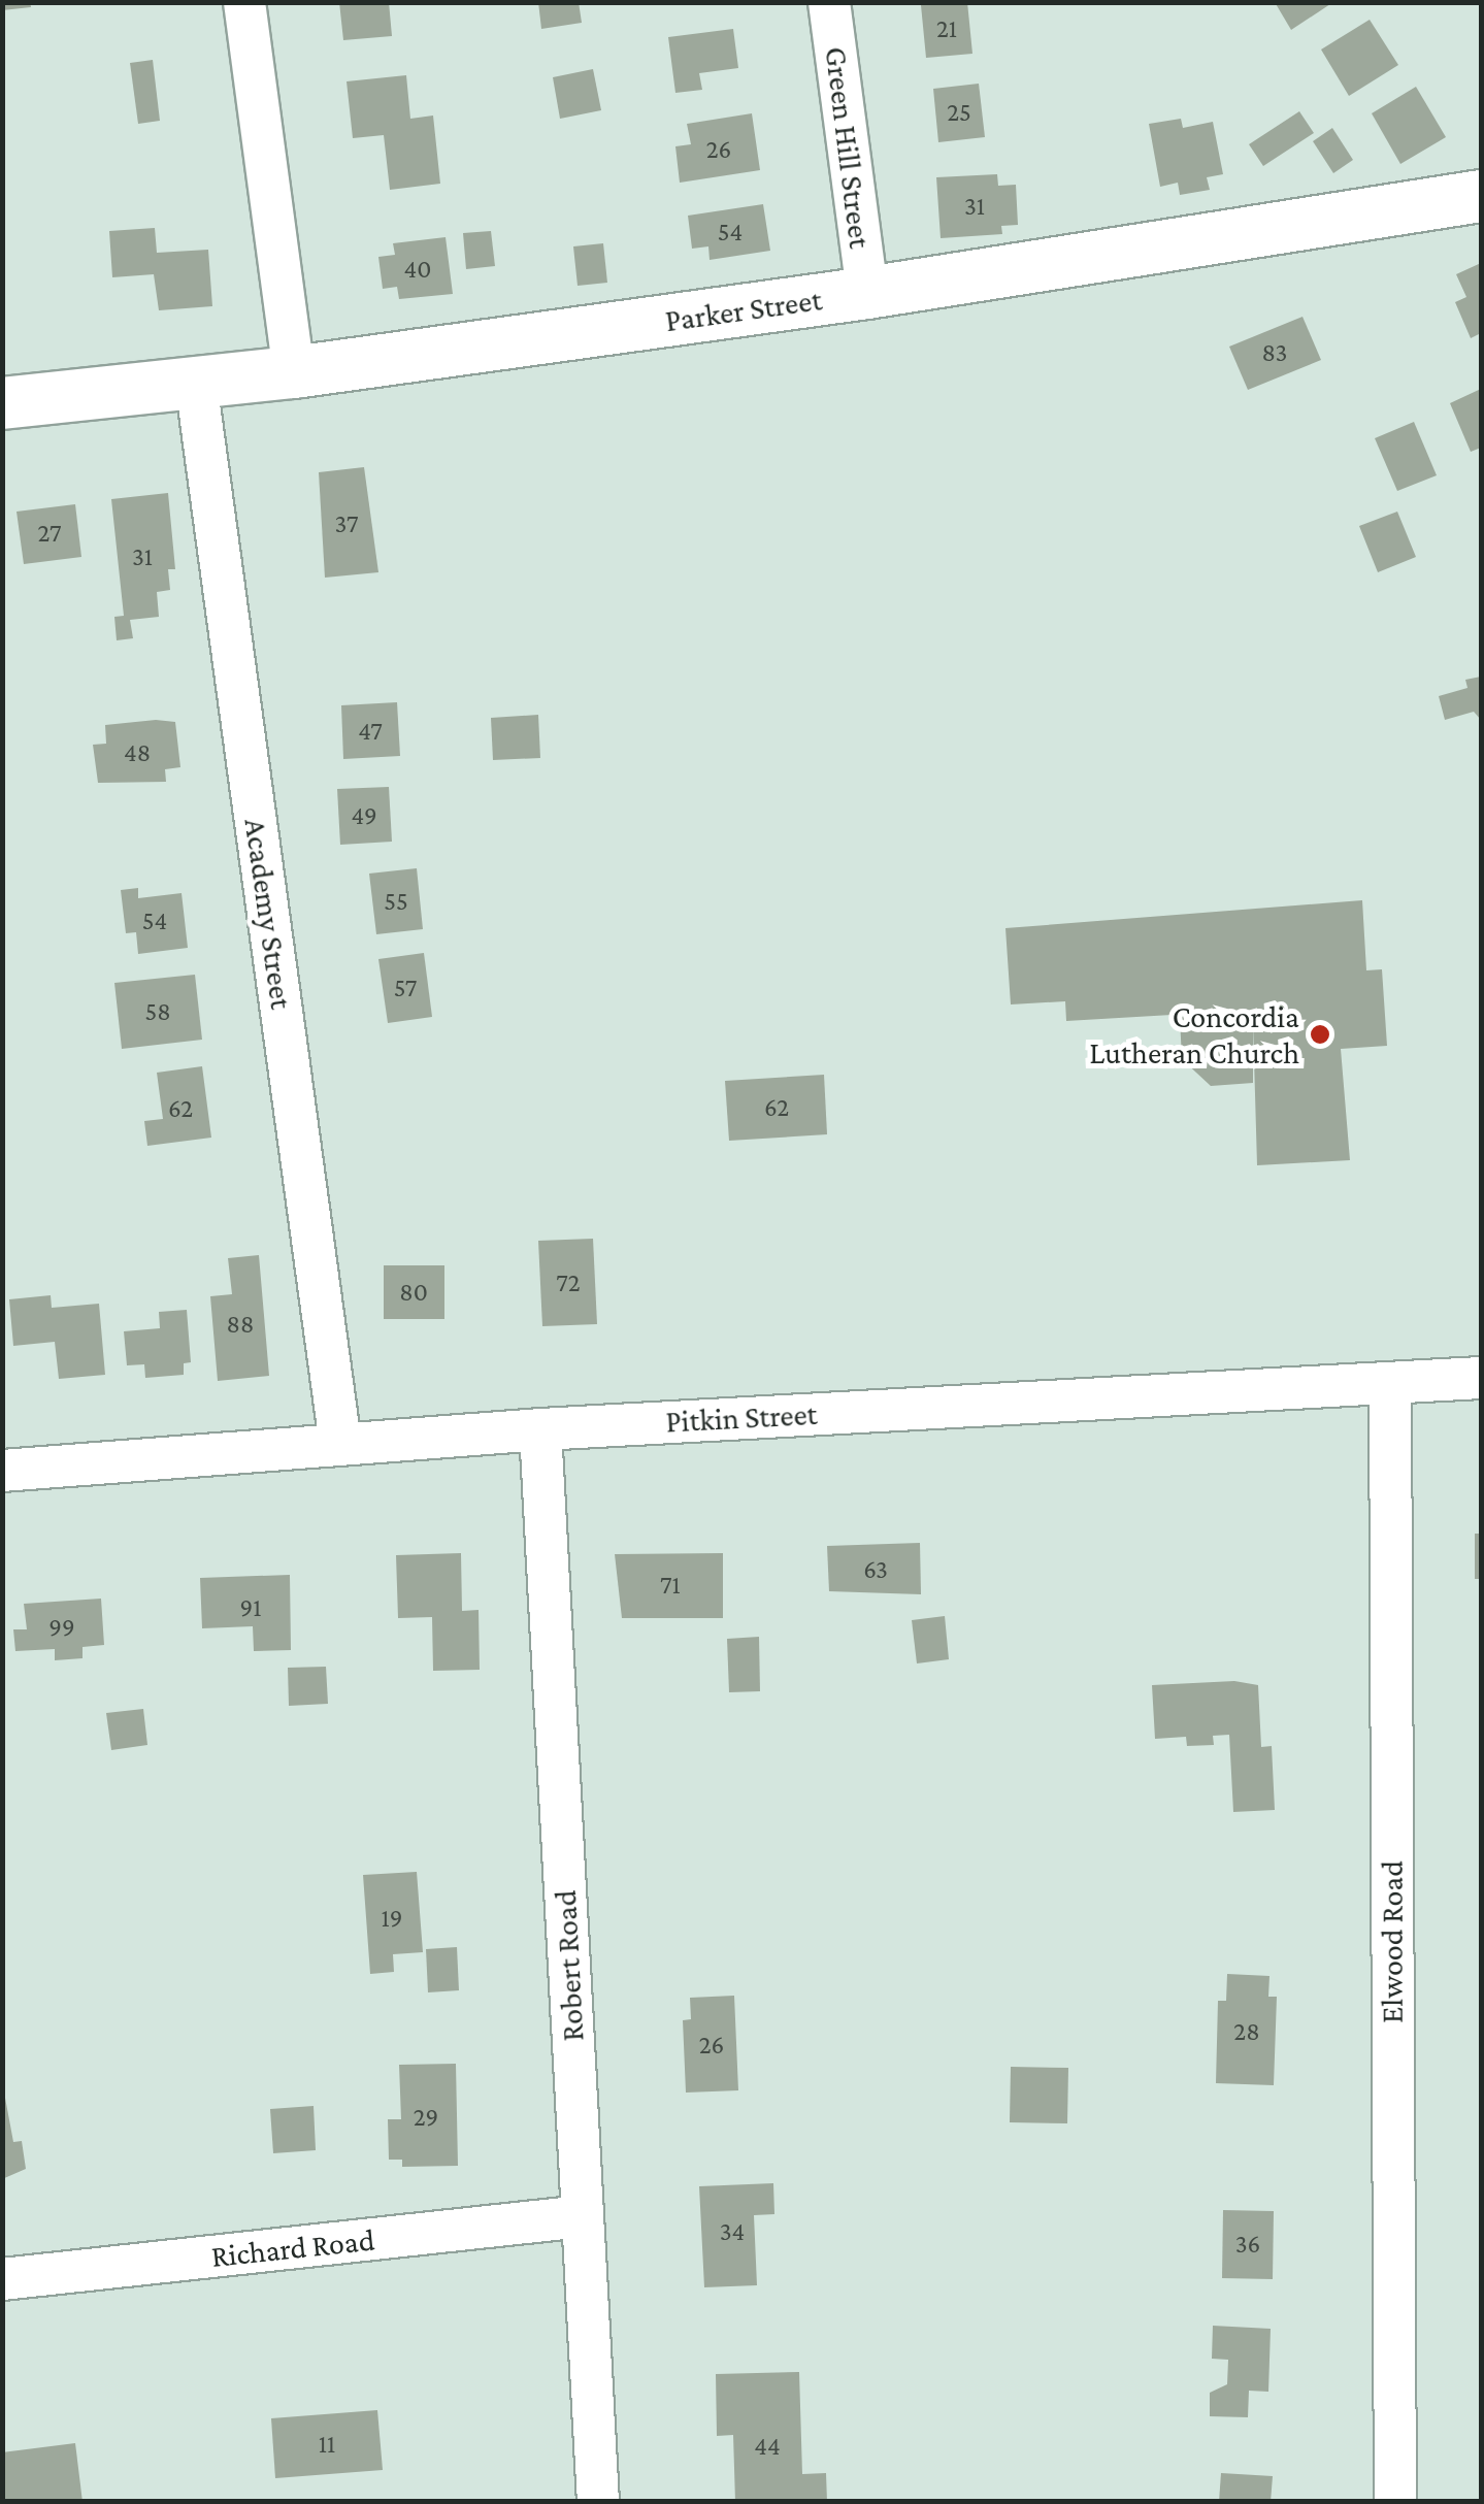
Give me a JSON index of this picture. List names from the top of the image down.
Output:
{
  "streets": {
    "street": [
      "Green Hill Street",
      "Parker Street",
      "Academy Street",
      "Pitkin Street",
      "Elwood Road",
      "Robert Road",
      "Richard Road"
    ]
  },
  "crossings": [
    ["Green Hill Street", "Parker Street"],
    ["Parker Street", "Academy Street"],
    ["Academy Street", "Pitkin Street"],
    ["Pitkin Street", "Elwood Road"],
    ["Pitkin Street", "Robert Road"],
    ["Robert Road", "Richard Road"]
  ],
  "places": ["Concordia Lutheran Church"],
  "house_numbers": [
    "21",
    "25",
    "26",
    "31",
    "54",
    "40",
    "83",
    "37",
    "27",
    "31",
    "47",
    "48",
    "49",
    "55",
    "54",
    "57",
    "58",
    "62",
    "62",
    "72",
    "80",
    "88",
    "63",
    "71",
    "91",
    "99",
    "19",
    "28",
    "26",
    "29",
    "34",
    "36",
    "11",
    "44"
  ]
}
